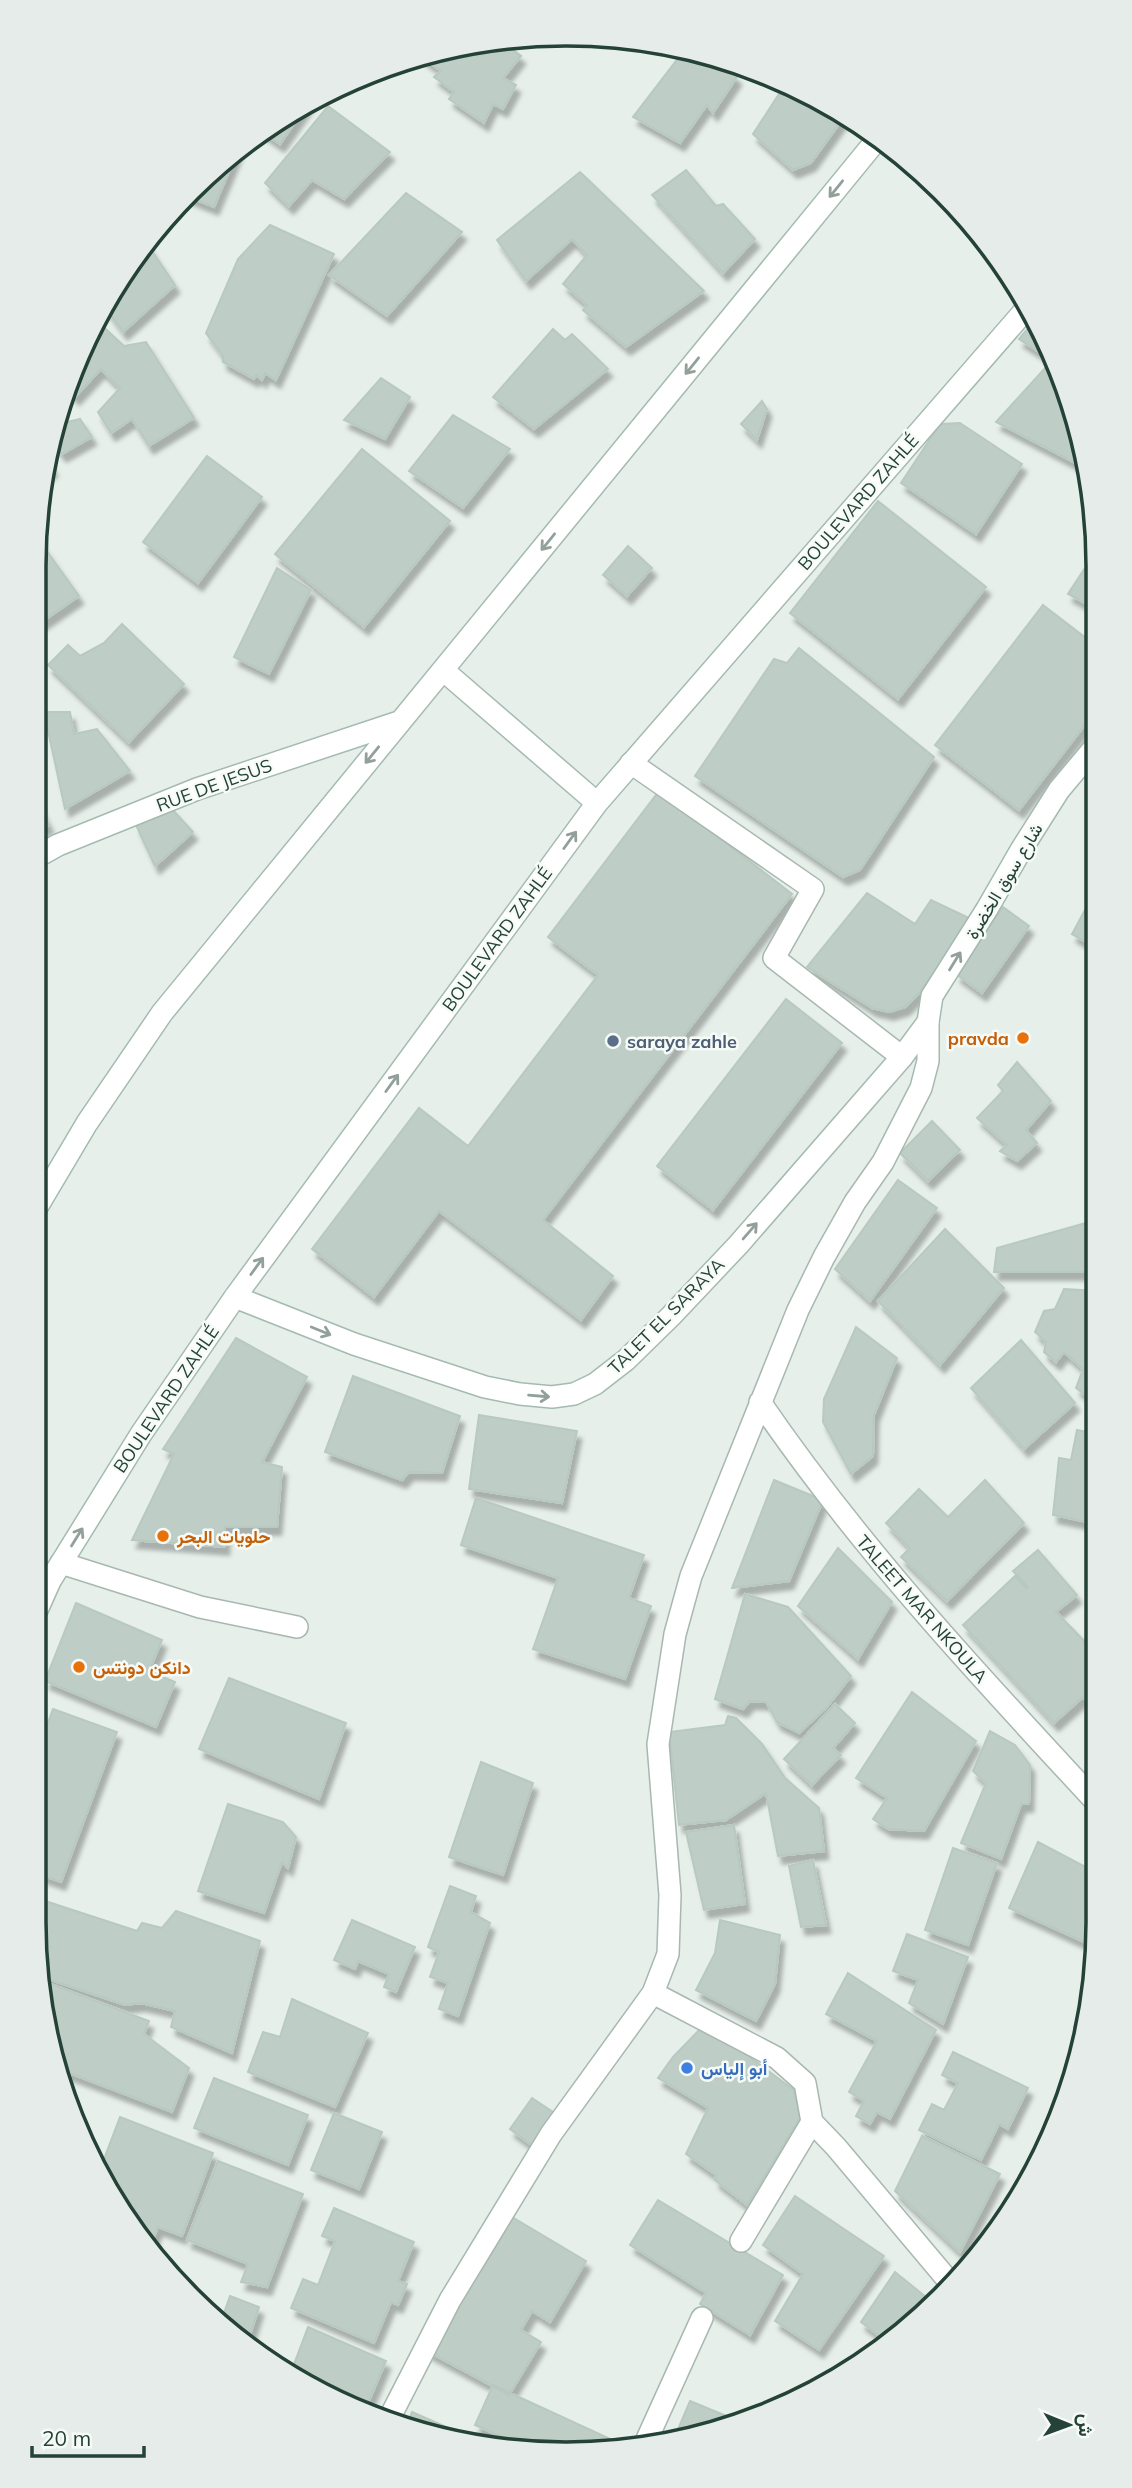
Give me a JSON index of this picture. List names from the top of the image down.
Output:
{
  "streets": {
    "street": [
      "BOULEVARD ZAHLÉ",
      "RUE DE JESUS",
      "شارع سوق الخضرة",
      "TALET EL SARAYA",
      "TALEET MAR NKOULA"
    ]
  },
  "crossings": [
    ["BOULEVARD ZAHLÉ", "TALET EL SARAYA"],
    ["شارع سوق الخضرة", "TALET EL SARAYA"]
  ],
  "one_way": ["BOULEVARD ZAHLÉ", "شارع سوق الخضرة", "TALET EL SARAYA"],
  "places": [
    "pravda",
    "saraya zahle",
    "حلويات البحر",
    "دانكن دونتس",
    "أبو إلياس"
  ],
  "scale_bar": "20 m",
  "north": "right"
}
